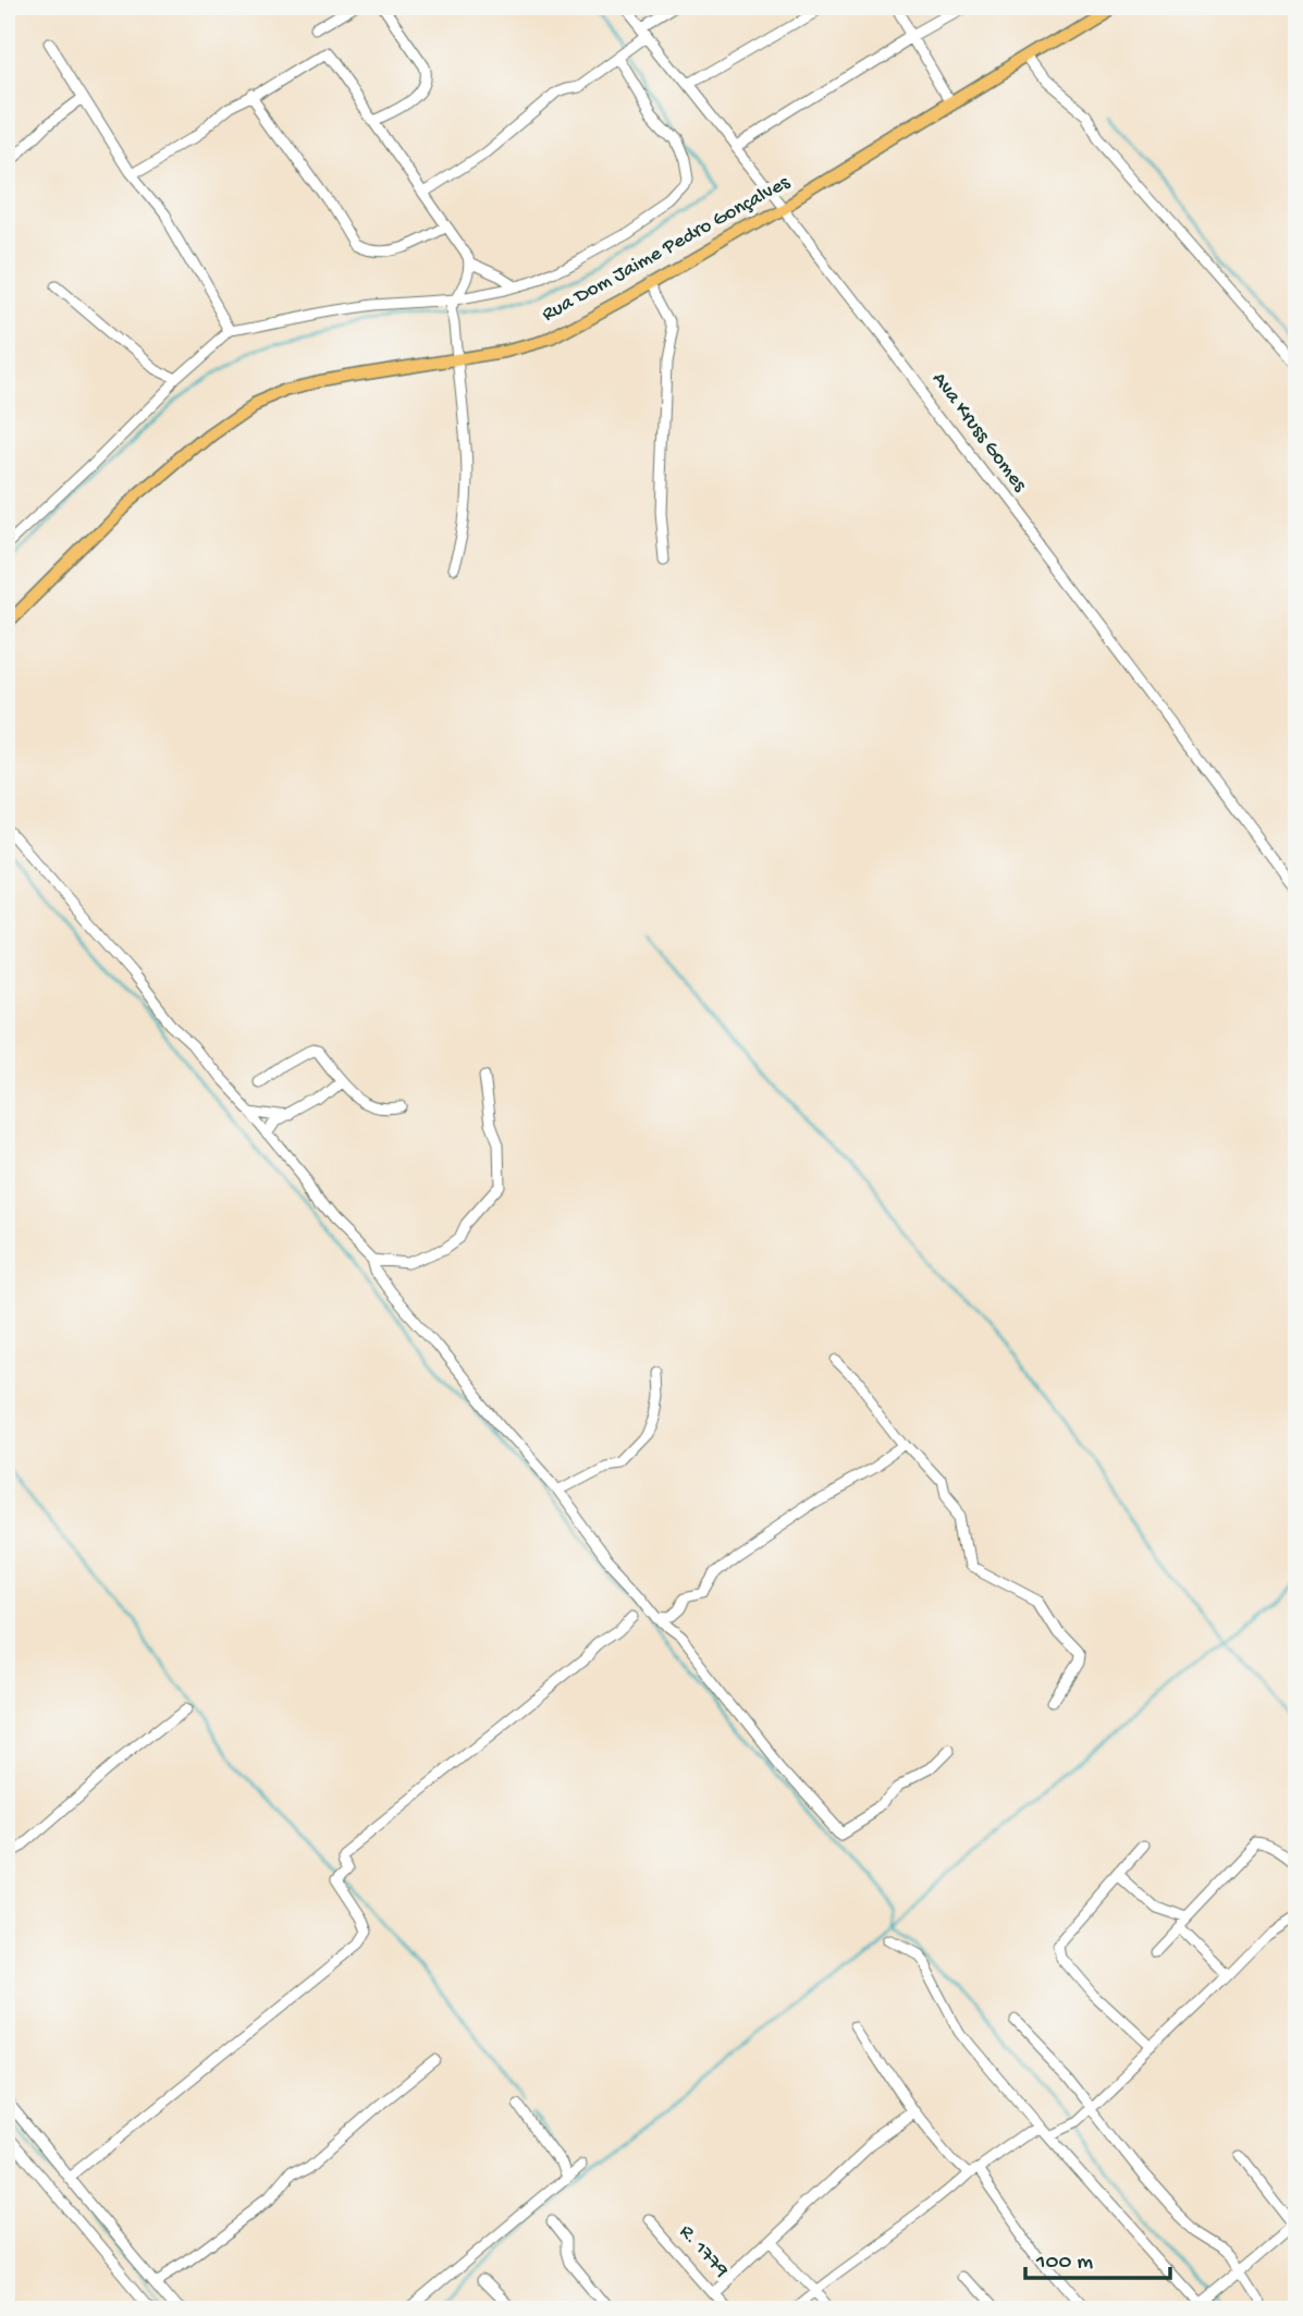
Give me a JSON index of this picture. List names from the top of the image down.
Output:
{
  "streets": {
    "main road": ["Rua Dom Jaime Pedro Gonçalves"],
    "street": ["Ava Kruss Gomes", "R. 1779"]
  },
  "crossings": [
    ["Rua Dom Jaime Pedro Gonçalves", "Ava Kruss Gomes"]
  ],
  "scale_bar": "100 m"
}
